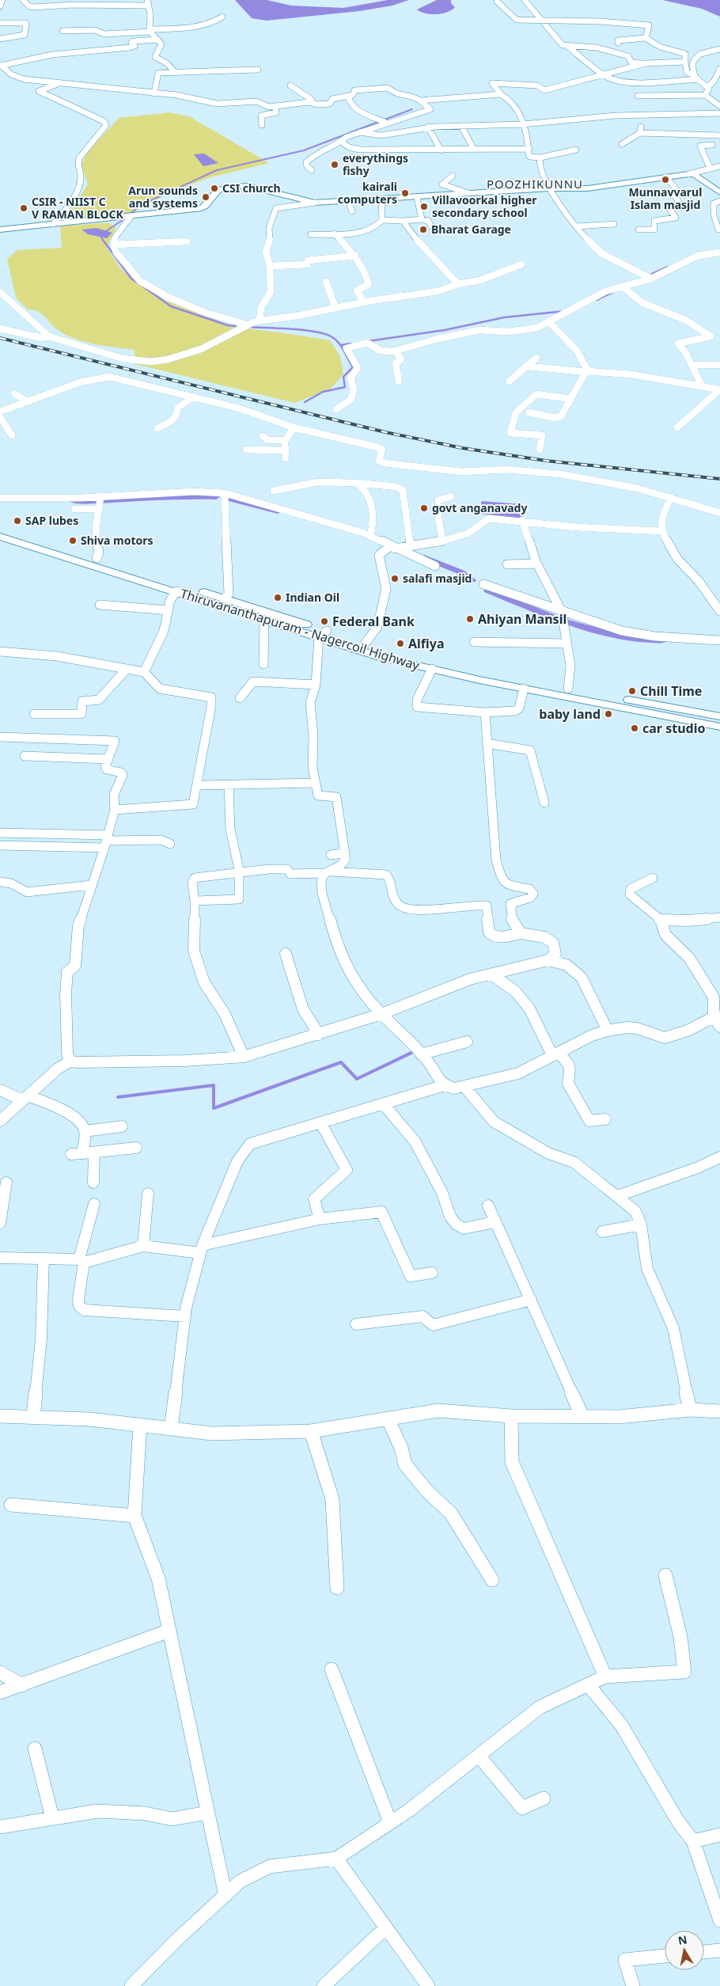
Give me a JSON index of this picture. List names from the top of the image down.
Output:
{
  "streets": {
    "main road": ["Thiruvananthapuram - Nagercoil Highway"]
  },
  "districts": ["POOZHIKUNNU"],
  "places": [
    "everythings fishy",
    "Munnavvarul Islam masjid",
    "CSI church",
    "kairali computers",
    "Arun sounds and systems",
    "Villavoorkal higher secondary school",
    "CSIR - NIIST C V RAMAN BLOCK",
    "Bharat Garage",
    "govt anganavady",
    "SAP lubes",
    "Shiva motors",
    "salafi masjid",
    "Indian Oil",
    "Ahiyan Mansil",
    "Federal Bank",
    "Alfiya",
    "Chill Time",
    "baby land",
    "car studio"
  ],
  "north": "top"
}
